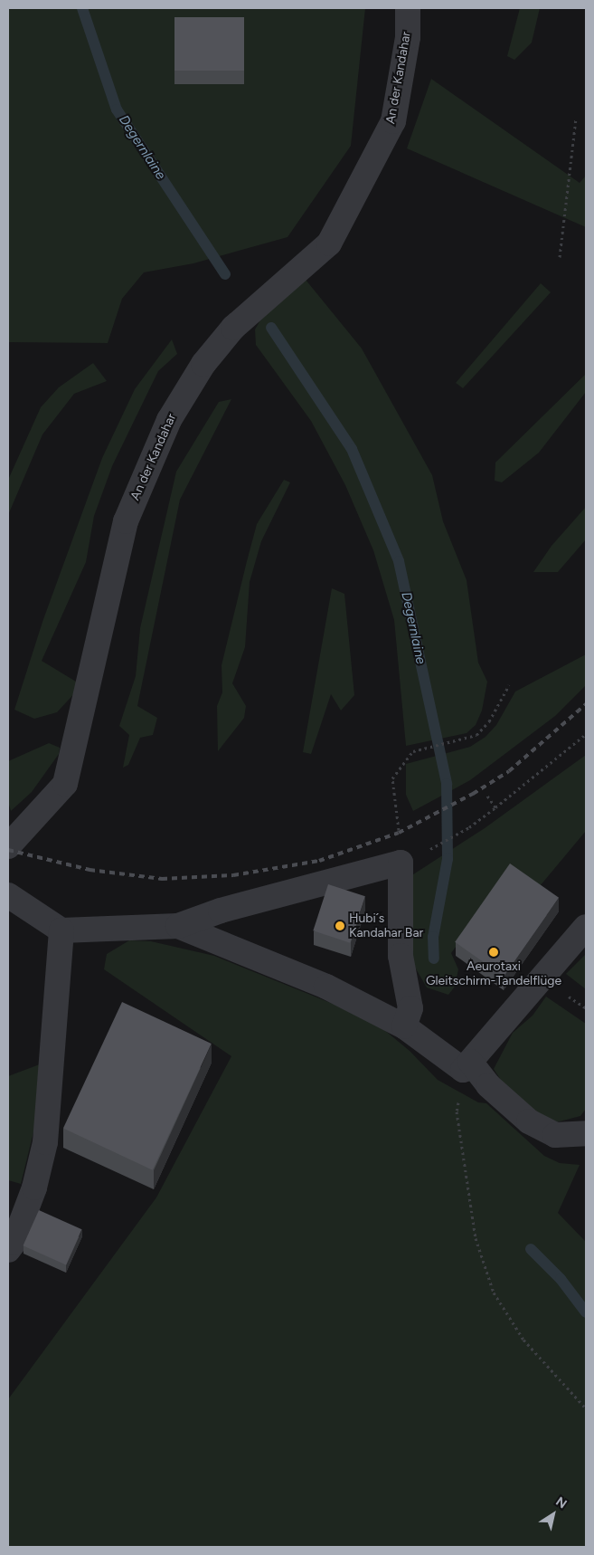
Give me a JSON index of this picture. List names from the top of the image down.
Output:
{
  "streets": {
    "street": ["An der Kandahar"]
  },
  "water": ["Degernlaine"],
  "places": ["Hubi´s Kandahar Bar", "Aeurotaxi Gleitschirm-Tandelflüge"],
  "north": "top right"
}
